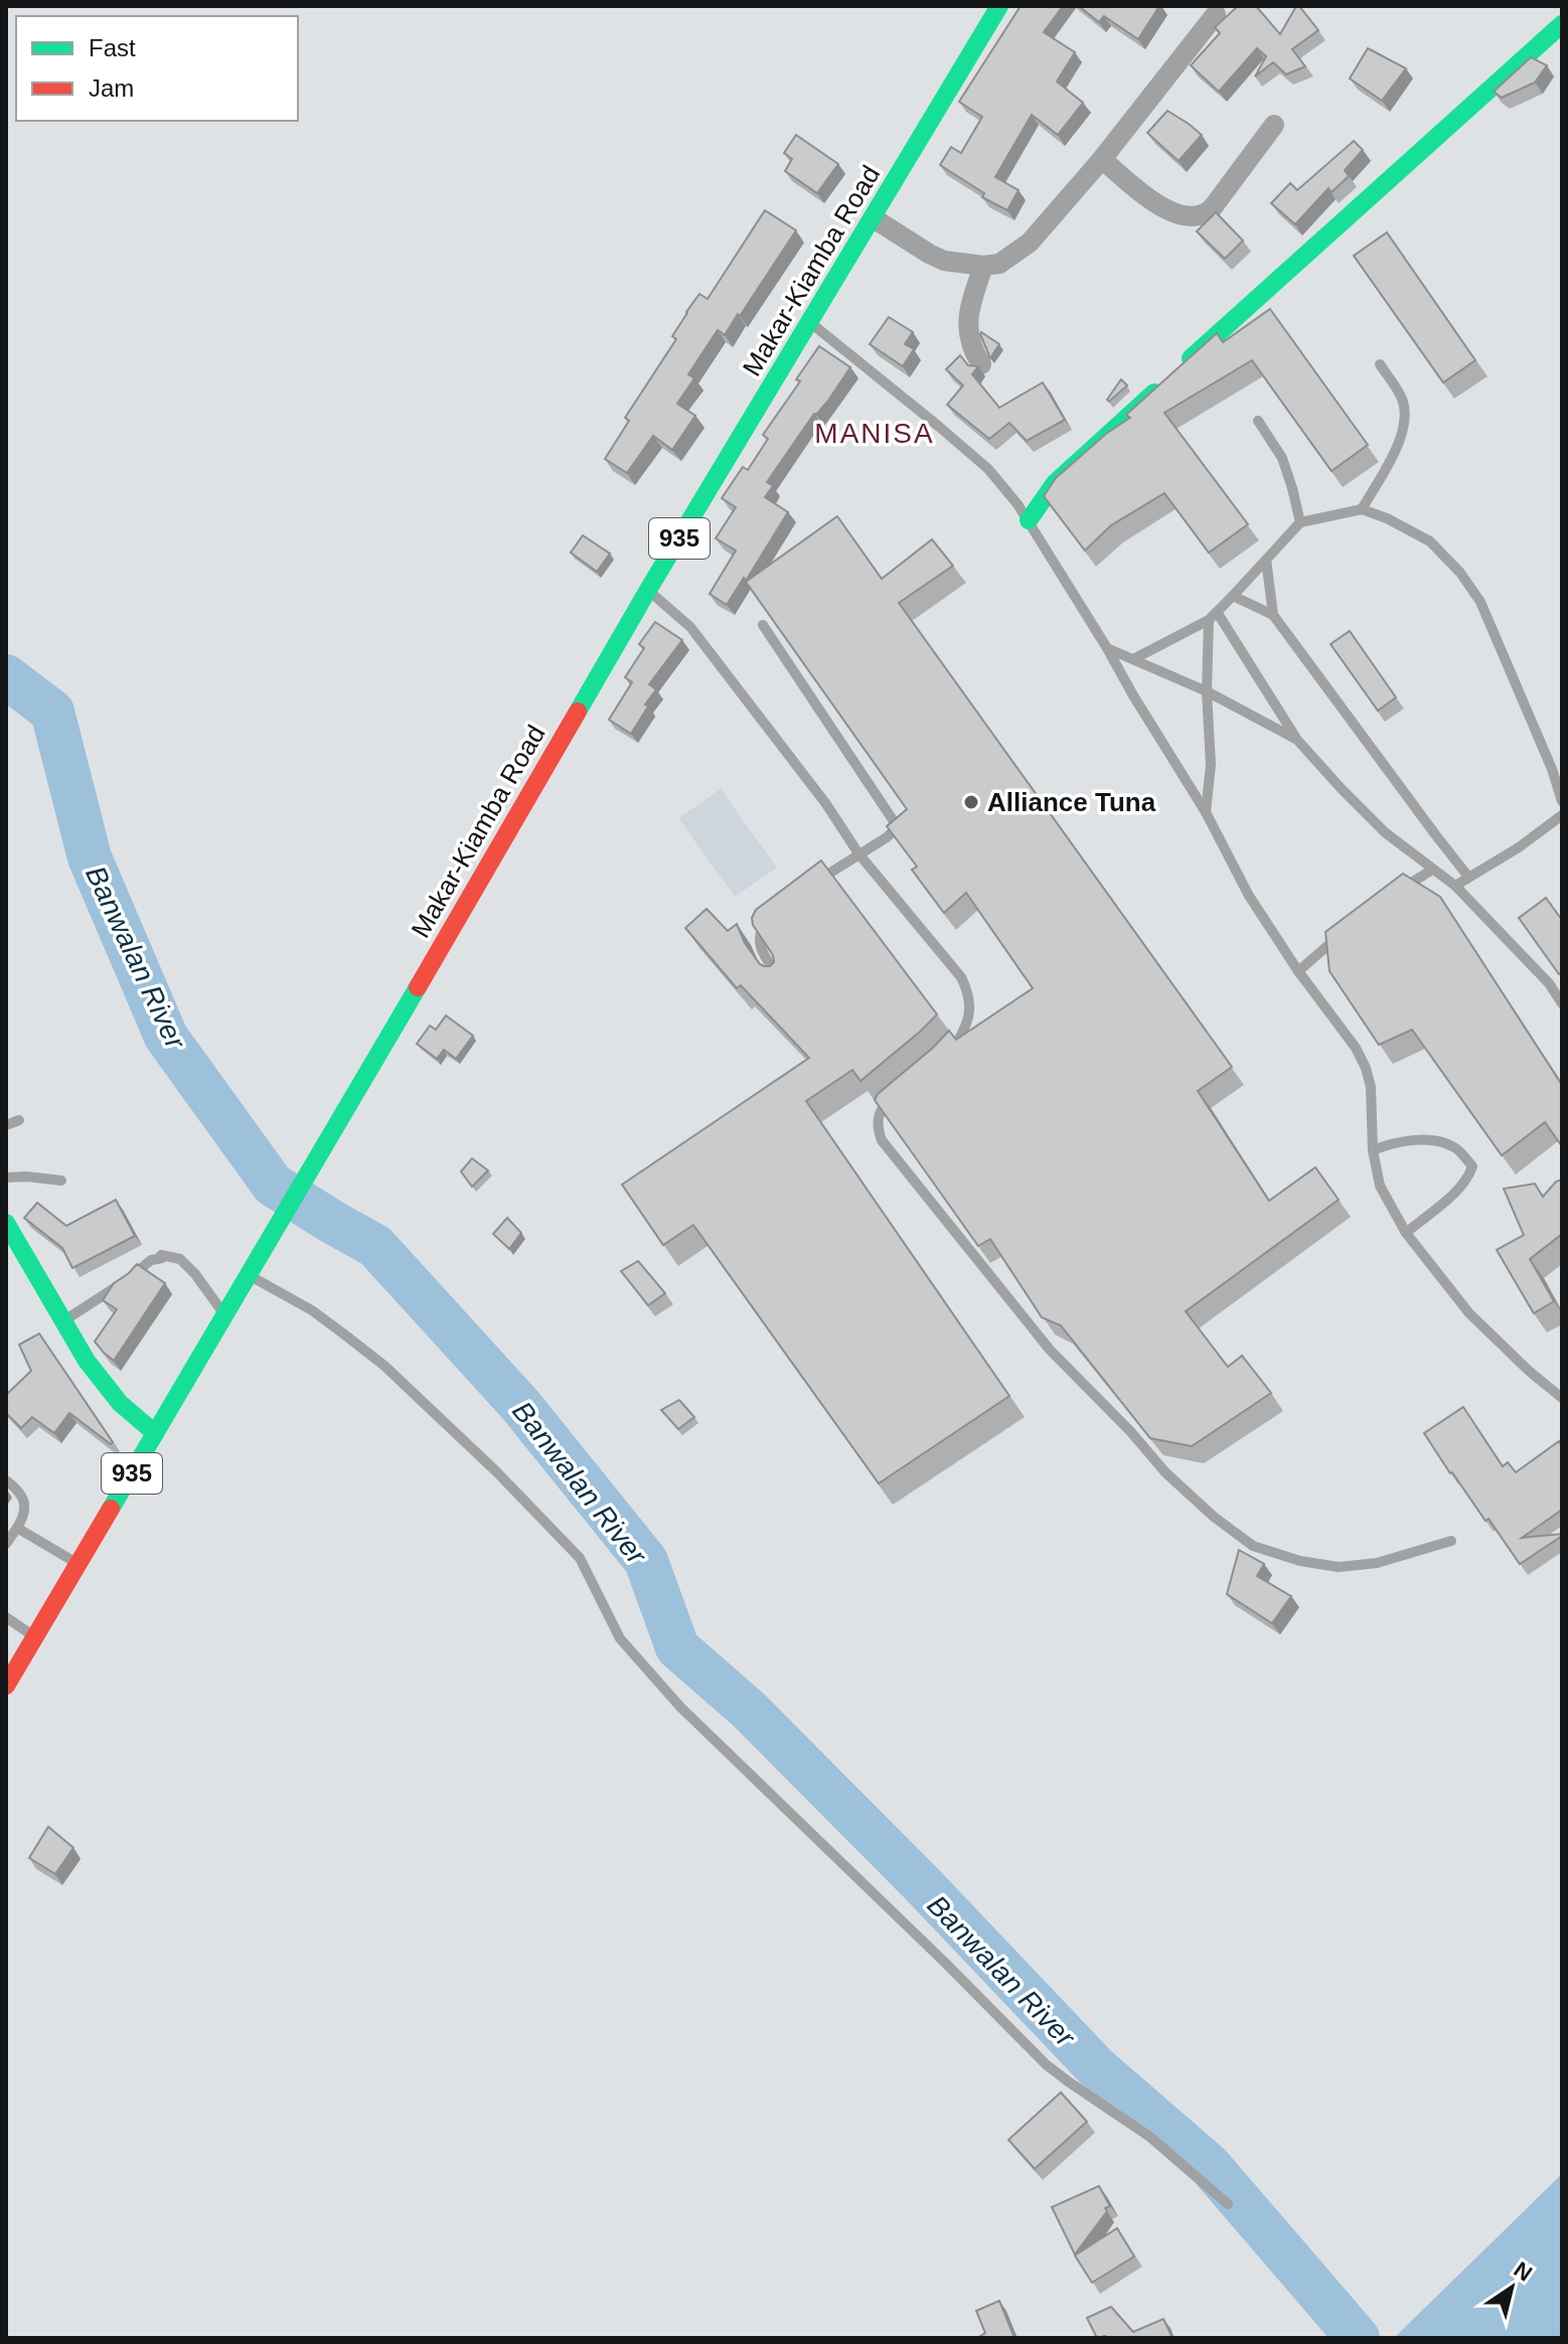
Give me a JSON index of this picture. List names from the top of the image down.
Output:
{
  "streets": {
    "main road": ["Makar-Kiamba Road", "935"]
  },
  "districts": ["MANISA"],
  "water": ["Banwalan River"],
  "places": ["Alliance Tuna"],
  "legend": ["Fast", "Jam"],
  "north": "top right"
}
